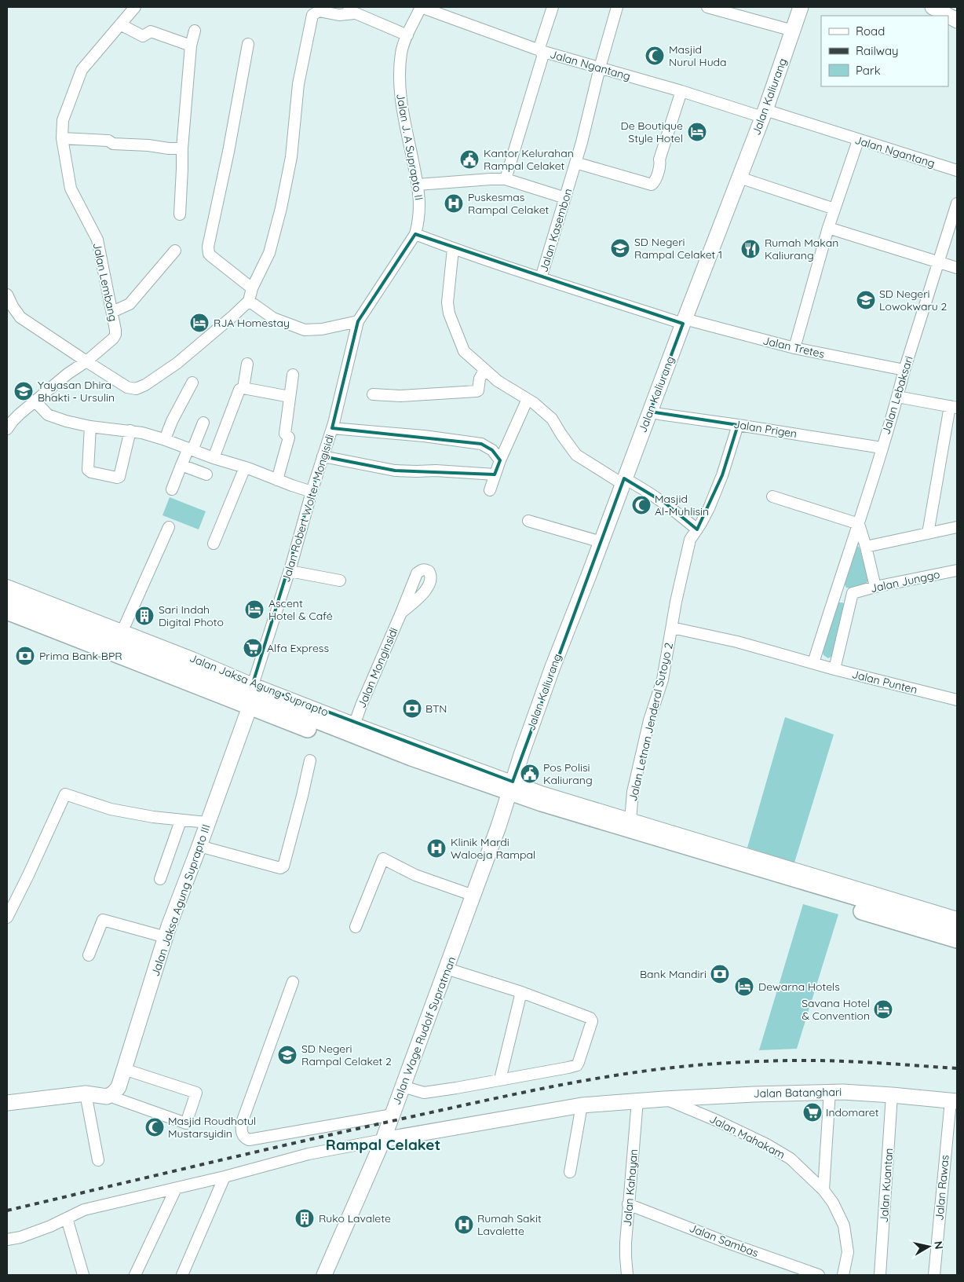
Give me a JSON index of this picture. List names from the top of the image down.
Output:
{
  "streets": {
    "main road": [
      "Jalan Kaliurang",
      "Jalan Jaksa Agung Suprapto",
      "Jalan Jaksa Agung Suprapto III",
      "Jalan Wage Rudolf Supratman",
      "Jalan Batanghari"
    ],
    "street": [
      "Jalan Ngantang",
      "Jalan J. A Suprapto II",
      "Jalan Kasembon",
      "Jalan Lembang",
      "Jalan Tretes",
      "Jalan Lebaksari",
      "Jalan Prigen",
      "Jalan Robert Wolter Mongisidi",
      "Jalan Junggo",
      "Jalan Monginsidi",
      "Jalan Punten",
      "Jalan Letnan Jenderal Sutoyo 2",
      "Jalan Mahakam",
      "Jalan Kuantan",
      "Jalan Kahayan",
      "Jalan Rawas",
      "Jalan Sambas"
    ]
  },
  "crossings": [
    ["Jalan Ngantang", "Jalan Kaliurang"],
    ["Jalan Ngantang", "Jalan J. A Suprapto II"],
    ["Jalan Ngantang", "Jalan Kasembon"],
    ["Jalan Kaliurang", "Jalan Tretes"],
    ["Jalan Kaliurang", "Jalan Prigen"],
    ["Jalan Kaliurang", "Jalan Jaksa Agung Suprapto"],
    ["Jalan Kaliurang", "Jalan Wage Rudolf Supratman"],
    ["Jalan J. A Suprapto II", "Jalan Tretes"],
    ["Jalan J. A Suprapto II", "Jalan Robert Wolter Mongisidi"],
    ["Jalan Kasembon", "Jalan Tretes"],
    ["Jalan Tretes", "Jalan Lebaksari"],
    ["Jalan Lebaksari", "Jalan Prigen"],
    ["Jalan Lebaksari", "Jalan Punten"],
    ["Jalan Prigen", "Jalan Letnan Jenderal Sutoyo 2"],
    ["Jalan Robert Wolter Mongisidi", "Jalan Jaksa Agung Suprapto"],
    ["Jalan Robert Wolter Mongisidi", "Jalan Jaksa Agung Suprapto III"],
    ["Jalan Monginsidi", "Jalan Jaksa Agung Suprapto"],
    ["Jalan Punten", "Jalan Letnan Jenderal Sutoyo 2"],
    ["Jalan Jaksa Agung Suprapto", "Jalan Jaksa Agung Suprapto III"],
    ["Jalan Jaksa Agung Suprapto", "Jalan Wage Rudolf Supratman"],
    ["Jalan Batanghari", "Jalan Mahakam"],
    ["Jalan Batanghari", "Jalan Kuantan"],
    ["Jalan Batanghari", "Jalan Kahayan"],
    ["Jalan Batanghari", "Jalan Rawas"],
    ["Jalan Kahayan", "Jalan Sambas"]
  ],
  "districts": ["Rampal Celaket"],
  "places": {
    "mosque": ["Masjid Nurul Huda", "Masjid Al-Muhlisin", "Masjid Roudhotul Mustarsyidin"],
    "hotel": [
      "De Boutique Style Hotel",
      "RJA Homestay",
      "Ascent Hotel & Café",
      "Dewarna Hotels",
      "Savana Hotel & Convention"
    ],
    "public building": ["Kantor Kelurahan Rampal Celaket", "Pos Polisi Kaliurang"],
    "hospital": ["Puskesmas Rampal Celaket", "Klinik Mardi Waloeja Rampal", "Rumah Sakit Lavalette"],
    "school or university": [
      "SD Negeri Rampal Celaket 1",
      "SD Negeri Lowokwaru 2",
      "Yayasan Dhira Bhakti - Ursulin",
      "SD Negeri Rampal Celaket 2"
    ],
    "restaurant": ["Rumah Makan Kaliurang"],
    "building": ["Sari Indah Digital Photo", "Ruko Lavalete"],
    "supermarket": ["Alfa Express", "Indomaret"],
    "bank": ["Prima Bank BPR", "BTN", "Bank Mandiri"]
  },
  "legend": ["Road", "Railway", "Park"],
  "north": "right"
}
